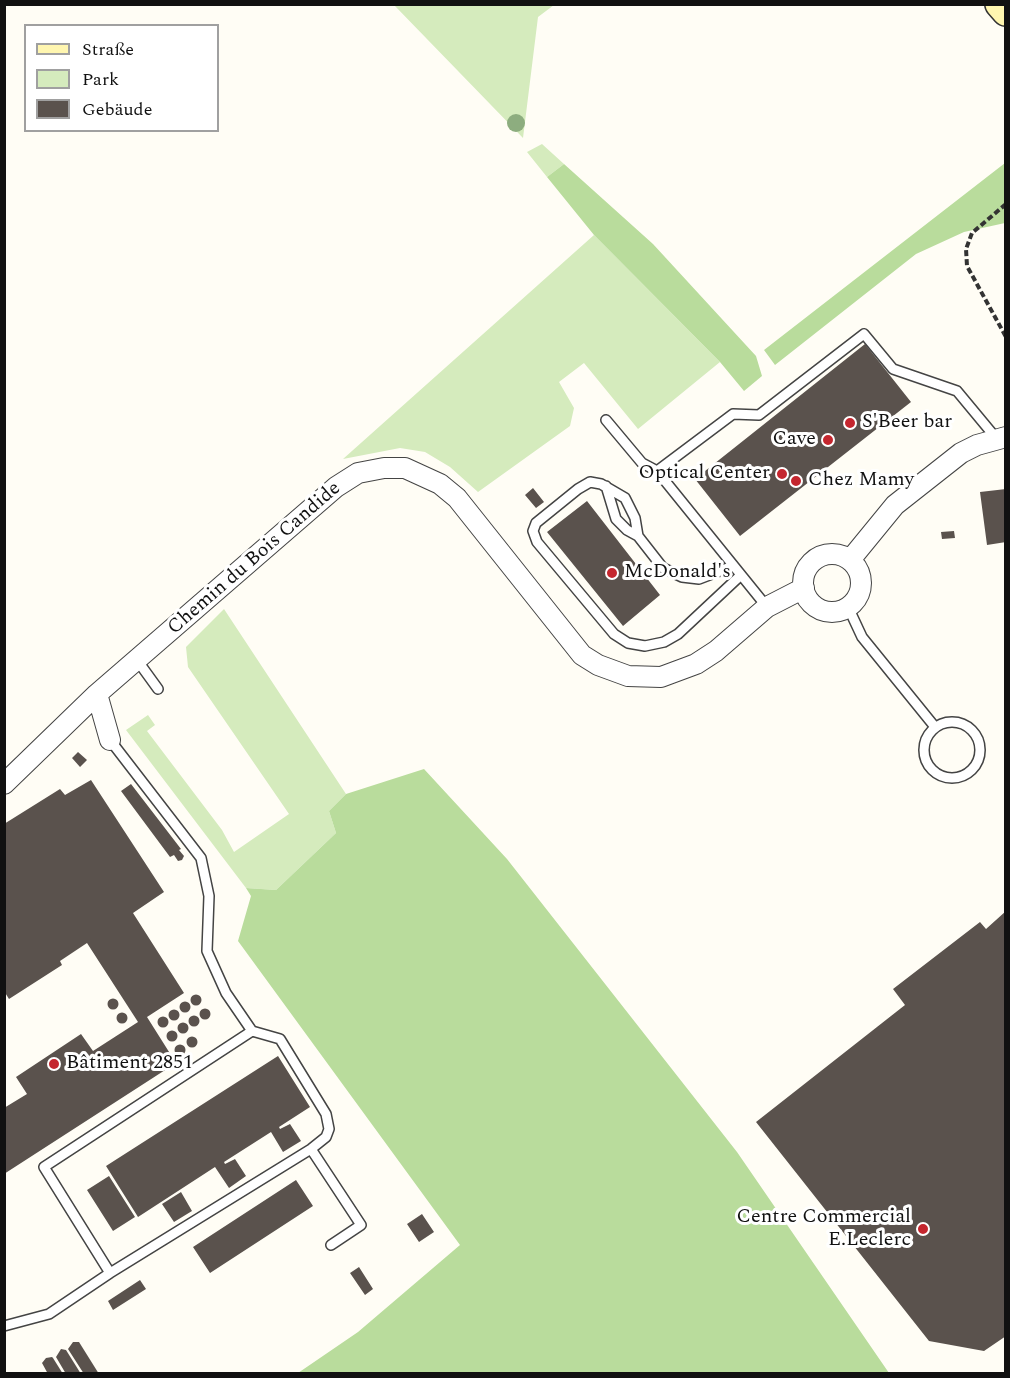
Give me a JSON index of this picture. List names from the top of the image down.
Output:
{
  "streets": {
    "street": ["Chemin du Bois Candide"]
  },
  "places": [
    "S'Beer bar",
    "Cave",
    "Optical Center",
    "Chez Mamy",
    "McDonald's",
    "Bâtiment 2851",
    "Centre Commercial E.Leclerc"
  ],
  "legend": ["Straße", "Park", "Gebäude"]
}
